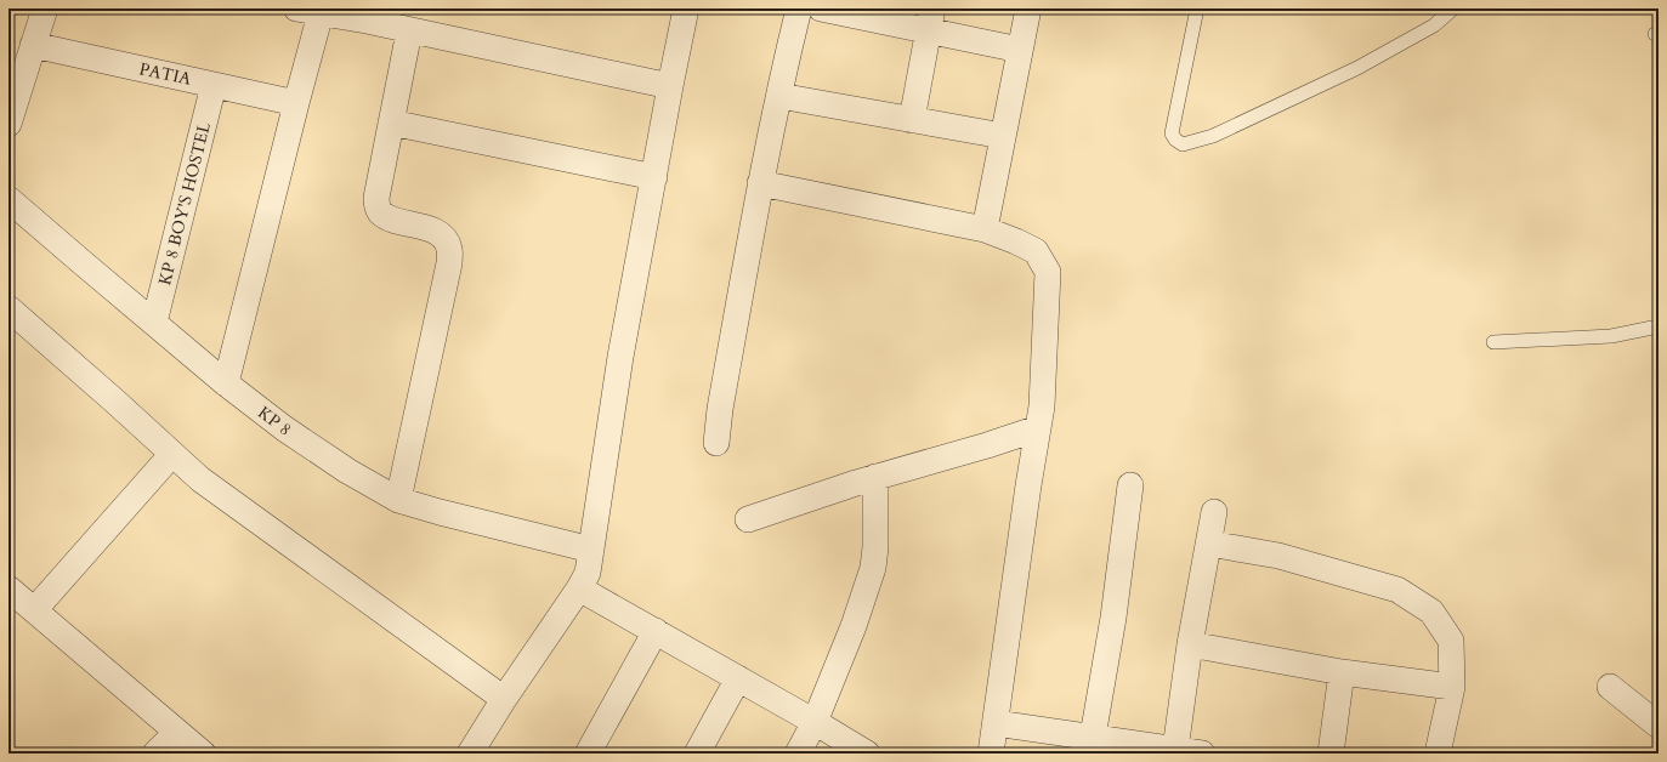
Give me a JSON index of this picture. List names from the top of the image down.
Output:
{
  "streets": {
    "street": ["PATIA", "KP 8 BOY'S HOSTEL", "KP 8"]
  },
  "crossings": [
    ["PATIA", "KP 8 BOY'S HOSTEL"],
    ["KP 8 BOY'S HOSTEL", "KP 8"]
  ]
}
